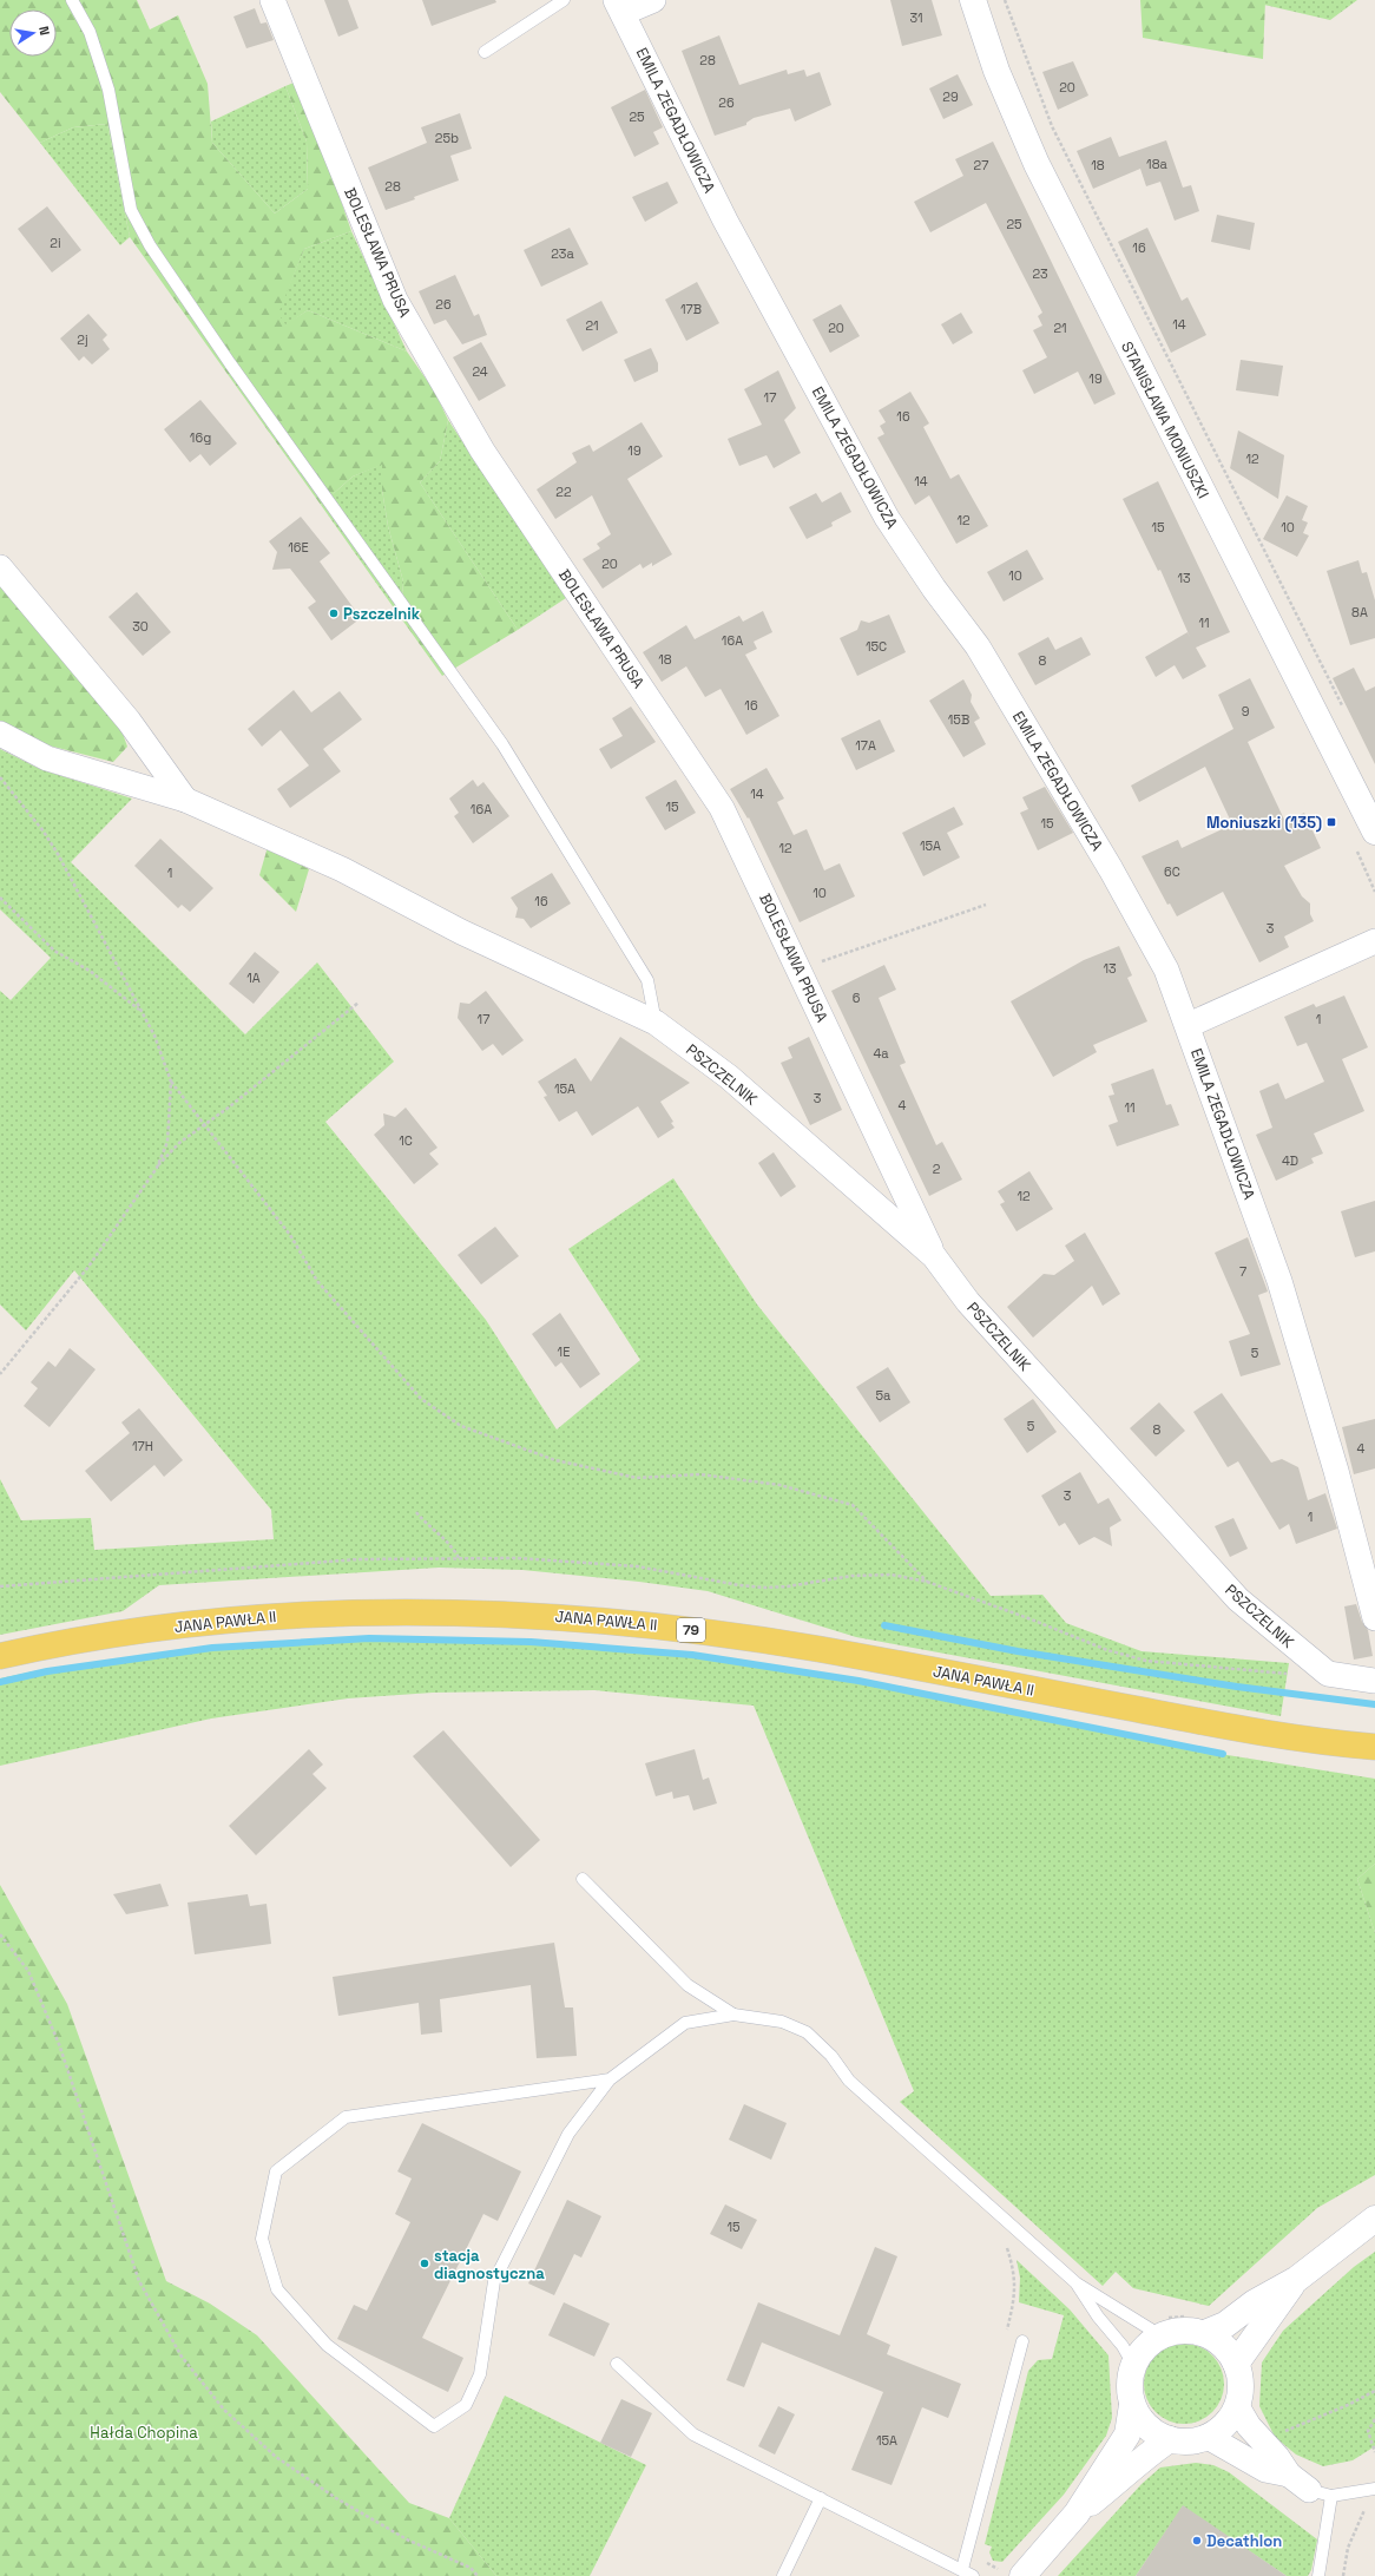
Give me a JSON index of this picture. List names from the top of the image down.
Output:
{
  "streets": {
    "main road": ["JANA PAWŁA II", "79"],
    "street": [
      "EMILA ZEGADŁOWICZA",
      "BOLESŁAWA PRUSA",
      "STANISŁAWA MONIUSZKI",
      "PSZCZELNIK"
    ]
  },
  "crossings": [
    ["BOLESŁAWA PRUSA", "PSZCZELNIK"]
  ],
  "parks": ["Hałda Chopina"],
  "places": {
    "other": ["Pszczelnik", "stacja diagnostyczna", "Decathlon"],
    "transit": ["Moniuszki (135)"]
  },
  "house_numbers": [
    "31",
    "28",
    "20",
    "29",
    "26",
    "25",
    "25b",
    "18a",
    "27",
    "18",
    "28",
    "25",
    "2i",
    "16",
    "23a",
    "23",
    "26",
    "17B",
    "14",
    "21",
    "20",
    "21",
    "2j",
    "24",
    "19",
    "17",
    "16",
    "16g",
    "19",
    "12",
    "14",
    "22",
    "12",
    "15",
    "10",
    "16E",
    "20",
    "10",
    "13",
    "8A",
    "11",
    "30",
    "16A",
    "15C",
    "18",
    "8",
    "16",
    "9",
    "15B",
    "17A",
    "14",
    "15",
    "16A",
    "15",
    "15A",
    "12",
    "6C",
    "1",
    "10",
    "16",
    "3",
    "13",
    "1A",
    "6",
    "17",
    "1",
    "4a",
    "15A",
    "3",
    "4",
    "11",
    "1C",
    "4D",
    "2",
    "12",
    "7",
    "1E",
    "5",
    "5a",
    "5",
    "8",
    "17H",
    "4",
    "3",
    "1",
    "15",
    "15A"
  ],
  "north": "right"
}
